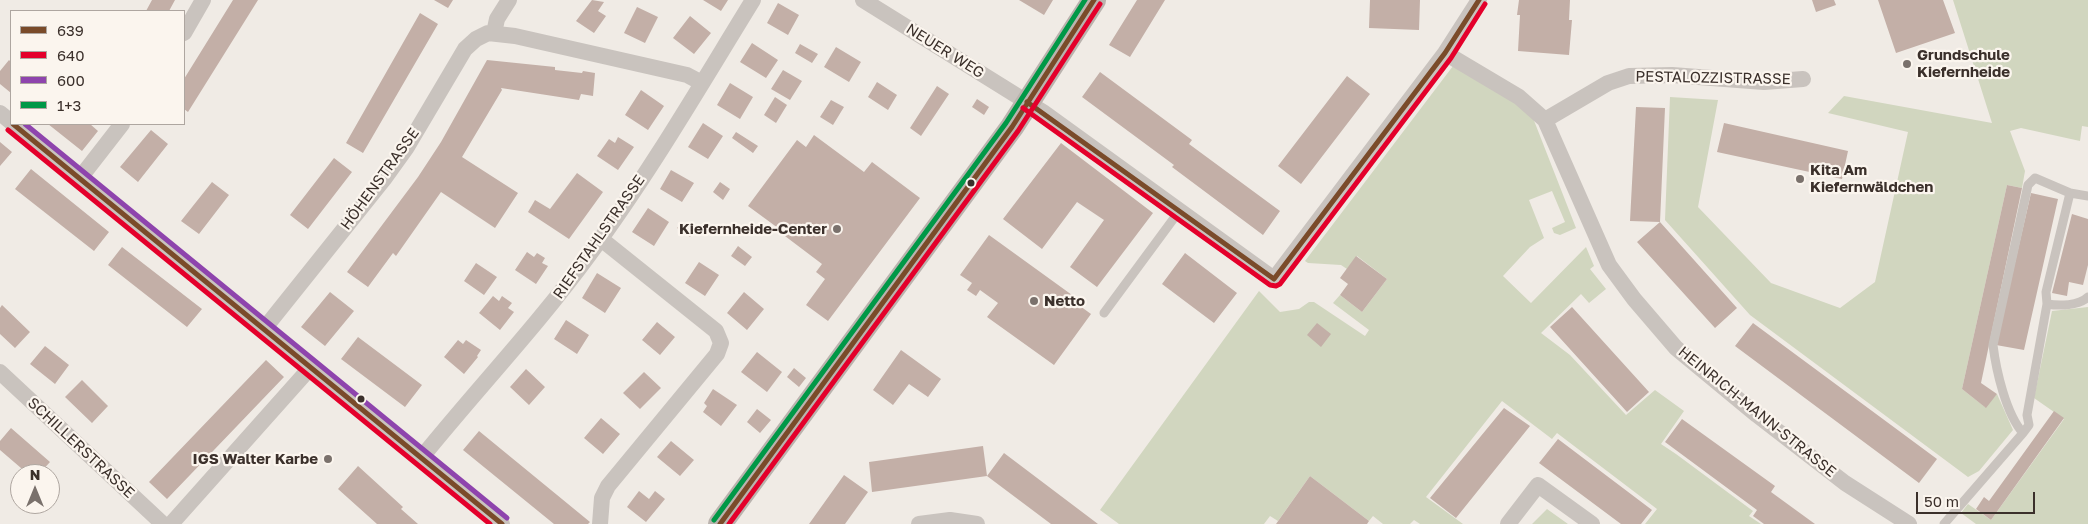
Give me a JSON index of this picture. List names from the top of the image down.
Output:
{
  "streets": {
    "street": [
      "NEUER WEG",
      "PESTALOZZISTRASSE",
      "HÖHENSTRASSE",
      "RIEFSTAHLSTRASSE",
      "HEINRICH-MANN-STRASSE",
      "SCHILLERSTRASSE"
    ]
  },
  "crossings": [
    ["NEUER WEG", "HEINRICH-MANN-STRASSE"],
    ["PESTALOZZISTRASSE", "HEINRICH-MANN-STRASSE"]
  ],
  "places": [
    "Grundschule Kiefernheide",
    "Kita Am Kiefernwäldchen",
    "Kiefernheide-Center",
    "Netto",
    "IGS Walter Karbe"
  ],
  "lines": [
    "transit line 639",
    "transit line 1+3",
    "transit line 640",
    "transit line 600"
  ],
  "legend": [
    "639",
    "640",
    "600",
    "1+3"
  ],
  "scale_bar": "50 m",
  "north": "top"
}
